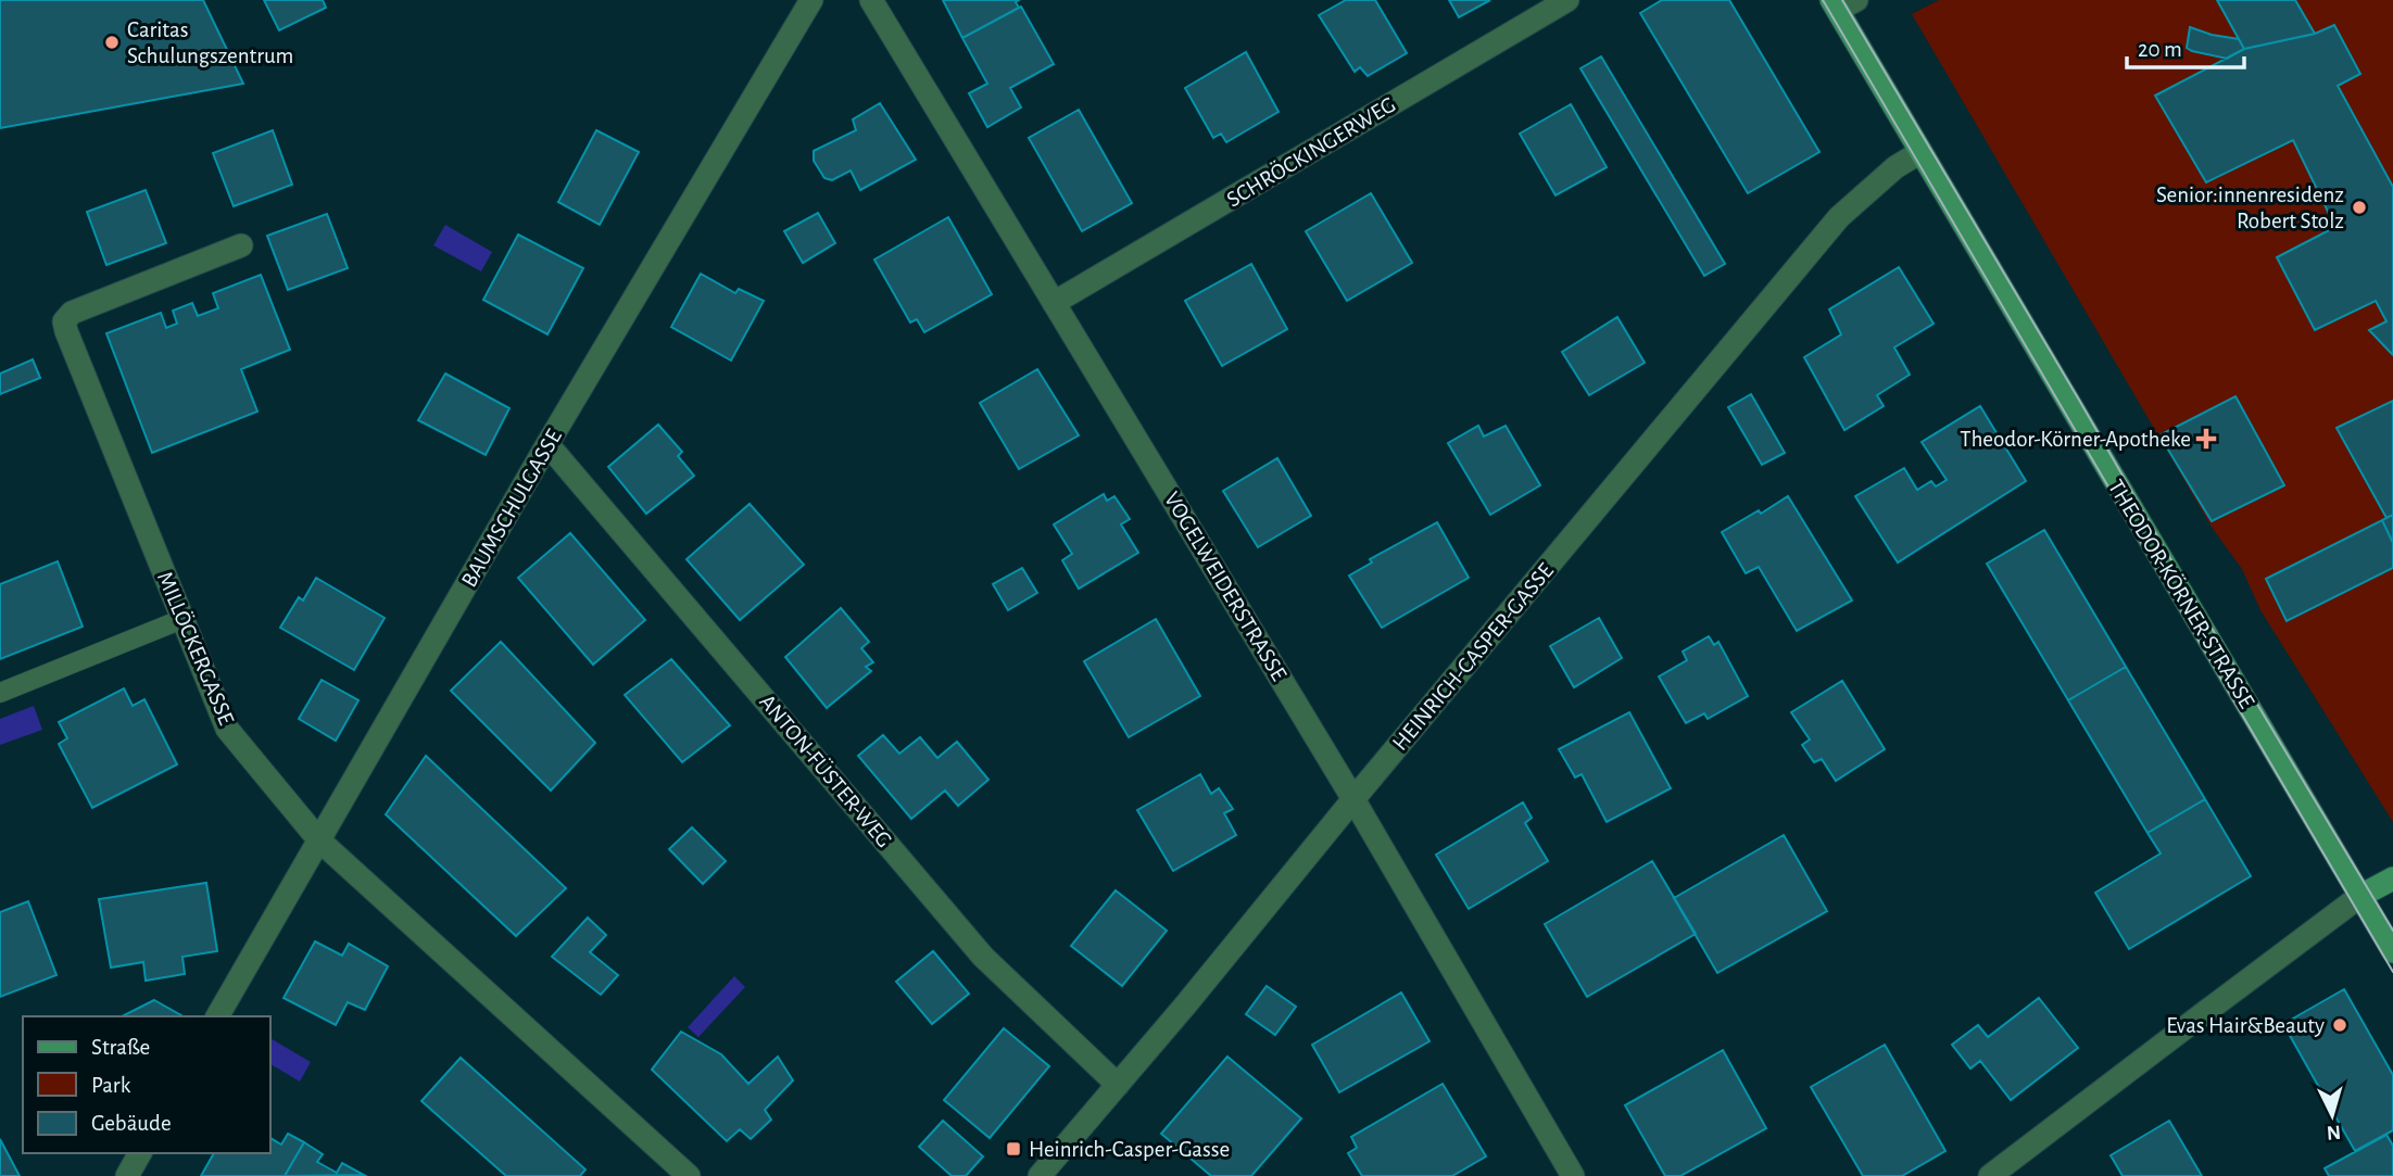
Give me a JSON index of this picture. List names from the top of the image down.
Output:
{
  "streets": {
    "main road": ["THEODOR-KÖRNER-STRASSE"],
    "street": [
      "SCHRÖCKINGERWEG",
      "BAUMSCHULGASSE",
      "VOGELWEIDERSTRASSE",
      "MILLÖCKERGASSE",
      "HEINRICH-CASPER-GASSE",
      "ANTON-FÜSTER-WEG"
    ]
  },
  "crossings": [
    ["SCHRÖCKINGERWEG", "VOGELWEIDERSTRASSE"],
    ["BAUMSCHULGASSE", "MILLÖCKERGASSE"],
    ["BAUMSCHULGASSE", "ANTON-FÜSTER-WEG"],
    ["VOGELWEIDERSTRASSE", "HEINRICH-CASPER-GASSE"],
    ["THEODOR-KÖRNER-STRASSE", "HEINRICH-CASPER-GASSE"],
    ["HEINRICH-CASPER-GASSE", "ANTON-FÜSTER-WEG"]
  ],
  "places": {
    "other": ["Caritas Schulungszentrum", "Senior:innenresidenz Robert Stolz", "Evas Hair&Beauty"],
    "health": ["Theodor-Körner-Apotheke"],
    "transit": ["Heinrich-Casper-Gasse"]
  },
  "legend": ["Straße", "Park", "Gebäude"],
  "scale_bar": "20 m",
  "north": "bottom"
}
